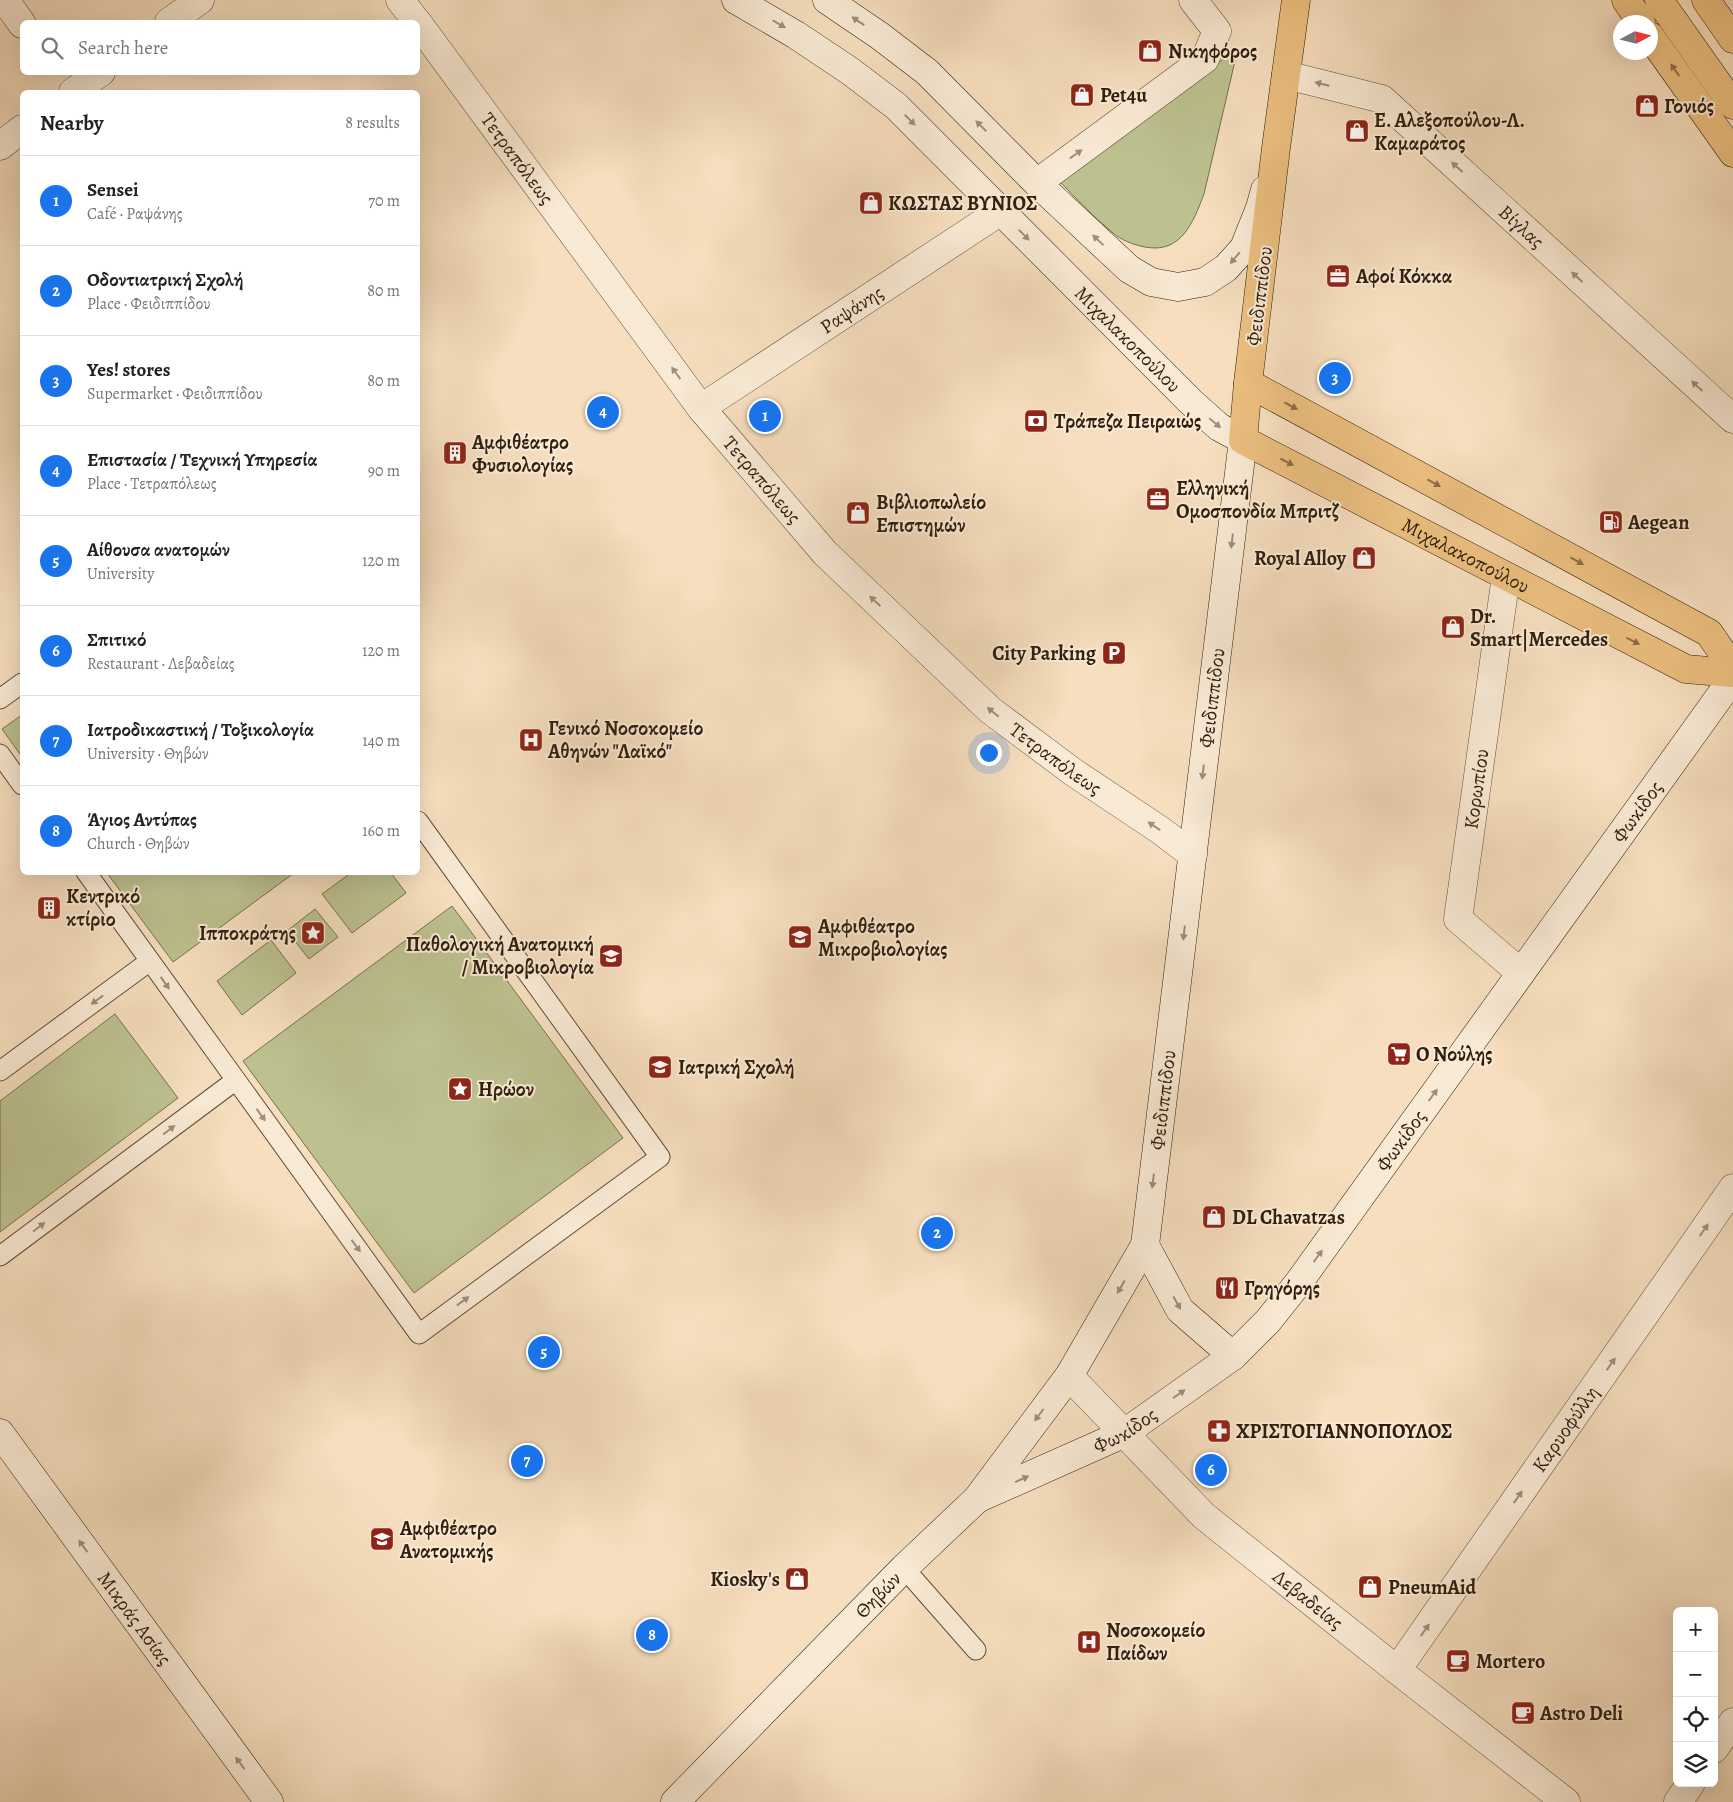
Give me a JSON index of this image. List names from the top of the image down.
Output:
{
  "streets": {
    "main road": ["Φειδιππίδου", "Μιχαλακοπούλου"],
    "street": [
      "Τετραπόλεως",
      "Βίγλας",
      "Ραψάνης",
      "Κορωπίου",
      "Φωκίδος",
      "Καρυοφύλλη",
      "Θηβών",
      "Λεβαδείας",
      "Μικράς Ασίας"
    ]
  },
  "crossings": [
    ["Τετραπόλεως", "Φειδιππίδου"],
    ["Τετραπόλεως", "Ραψάνης"],
    ["Βίγλας", "Φειδιππίδου"],
    ["Φειδιππίδου", "Μιχαλακοπούλου"],
    ["Φειδιππίδου", "Θηβών"],
    ["Φειδιππίδου", "Λεβαδείας"],
    ["Ραψάνης", "Μιχαλακοπούλου"],
    ["Μιχαλακοπούλου", "Κορωπίου"],
    ["Κορωπίου", "Φωκίδος"],
    ["Φωκίδος", "Θηβών"],
    ["Φωκίδος", "Λεβαδείας"],
    ["Καρυοφύλλη", "Λεβαδείας"],
    ["Θηβών", "Λεβαδείας"]
  ],
  "one_way": [
    "Τετραπόλεως",
    "Βίγλας",
    "Φειδιππίδου",
    "Μιχαλακοπούλου",
    "Φωκίδος",
    "Καρυοφύλλη",
    "Μικράς Ασίας"
  ],
  "places": {
    "shop": [
      "Νικηφόρος",
      "Pet4u",
      "Γονιός",
      "Ε. Αλεξοπούλου-Λ. Καμαράτος",
      "ΚΩΣΤΑΣ ΒΥΝΙΟΣ",
      "Βιβλιοπωλείο Επιστημών",
      "Royal Alloy",
      "Dr. Smart|Mercedes",
      "DL Chavatzas",
      "Kiosky's",
      "PneumAid"
    ],
    "office": ["Αφοί Κόκκα", "Ελληνική Ομοσπονδία Μπριτζ"],
    "bank": ["Τράπεζα Πειραιώς"],
    "building": ["Αμφιθέατρο Φυσιολογίας", "Κεντρικό κτίριο"],
    "fuel station": ["Aegean"],
    "parking": ["City Parking"],
    "hospital": ["Γενικό Νοσοκομείο Αθηνών \"Λαϊκό\"", "Νοσοκομείο Παίδων"],
    "place": ["Ιπποκράτης", "Ηρώον"],
    "school or university": [
      "Αμφιθέατρο Μικροβιολογίας",
      "Παθολογική Ανατομική / Μικροβιολογία",
      "Ιατρική Σχολή",
      "Αμφιθέατρο Ανατομικής"
    ],
    "supermarket": ["Ο Νούλης"],
    "restaurant": ["Γρηγόρης"],
    "pharmacy": ["ΧΡΙΣΤΟΓΙΑΝΝΟΠΟΥΛΟΣ"],
    "cafe": ["Mortero", "Astro Deli"]
  },
  "north": "right",
  "page": {
    "search": "Search here",
    "heading": ["Nearby", "8 results"],
    "list": [
      {
        "mark": "1",
        "name": "Sensei",
        "note": "Café · Ραψάνης",
        "value": "70 m"
      },
      {
        "mark": "2",
        "name": "Οδοντιατρική Σχολή",
        "note": "Place · Φειδιππίδου",
        "value": "80 m"
      },
      {
        "mark": "3",
        "name": "Yes! stores",
        "note": "Supermarket · Φειδιππίδου",
        "value": "80 m"
      },
      {
        "mark": "4",
        "name": "Επιστασία / Τεχνική Υπηρεσία",
        "note": "Place · Τετραπόλεως",
        "value": "90 m"
      },
      {
        "mark": "5",
        "name": "Αίθουσα ανατομών",
        "note": "University",
        "value": "120 m"
      },
      {
        "mark": "6",
        "name": "Σπιτικό",
        "note": "Restaurant · Λεβαδείας",
        "value": "120 m"
      },
      {
        "mark": "7",
        "name": "Ιατροδικαστική / Τοξικολογία",
        "note": "University · Θηβών",
        "value": "140 m"
      },
      {
        "mark": "8",
        "name": "Άγιος Αντύπας",
        "note": "Church · Θηβών",
        "value": "160 m"
      }
    ],
    "pins": [
      "3",
      "4",
      "1",
      "2",
      "5",
      "7",
      "6",
      "8"
    ],
    "map_buttons": ["+", "−"]
  }
}
